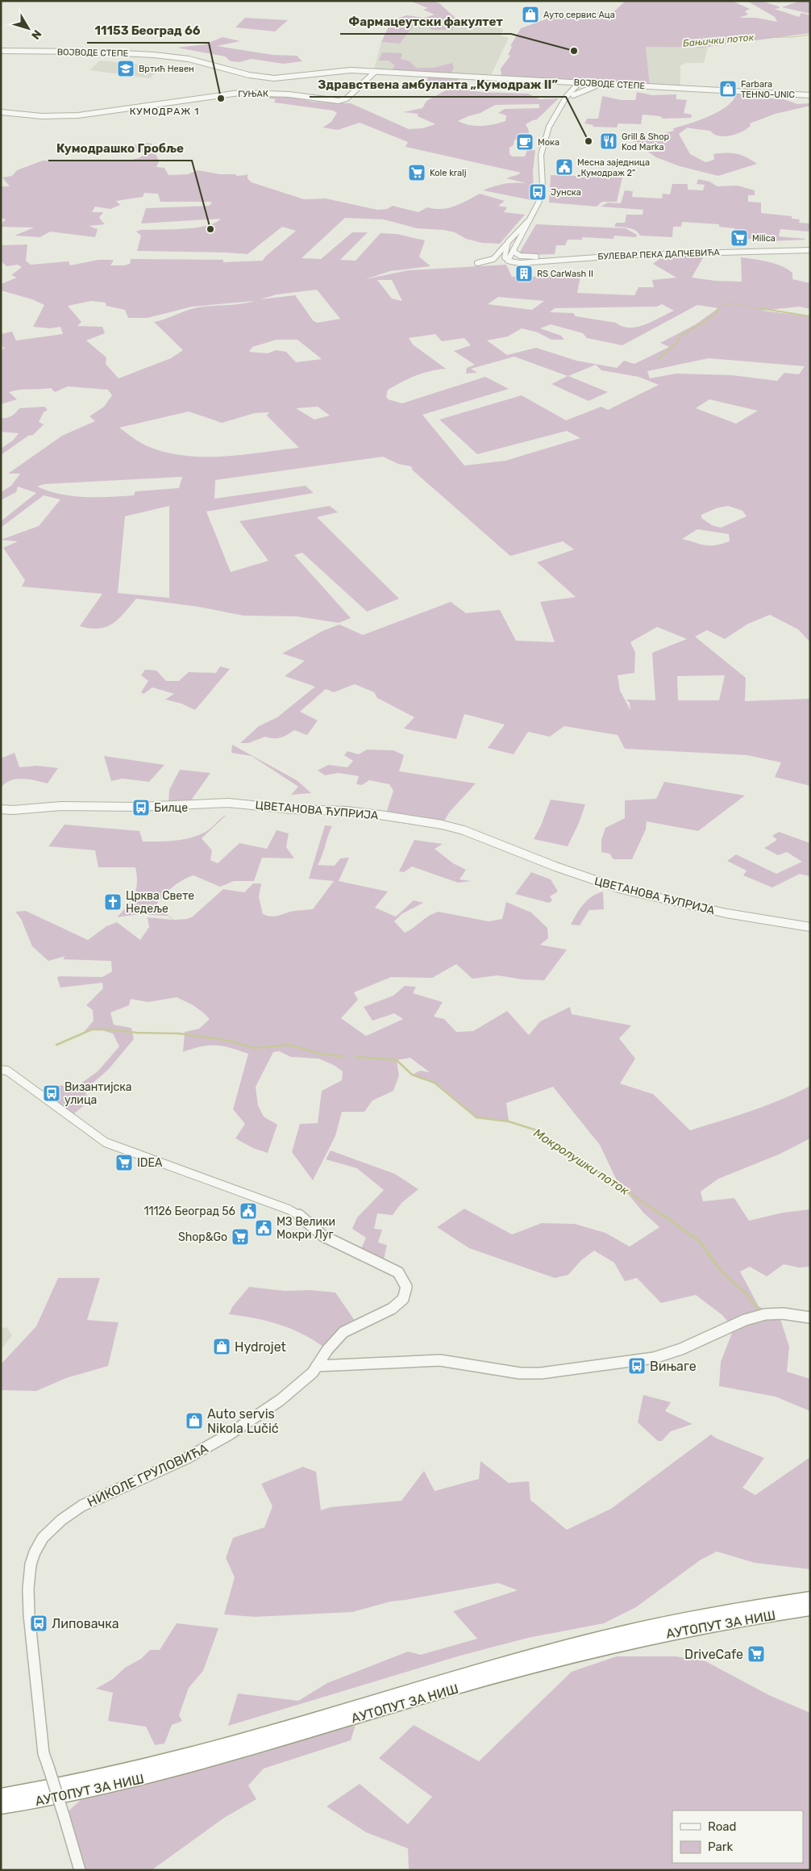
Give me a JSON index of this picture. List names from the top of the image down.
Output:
{
  "streets": {
    "highway": ["АУТОПУТ ЗА НИШ"],
    "street": [
      "ВОЈВОДЕ СТЕПЕ",
      "ГУЊАК",
      "БУЛЕВАР ПЕКА ДАПЧЕВИЋА",
      "ЦВЕТАНОВА ЋУПРИЈА",
      "НИКОЛЕ ГРУЛОВИЋА"
    ]
  },
  "crossings": [
    ["ВОЈВОДЕ СТЕПЕ", "ГУЊАК"]
  ],
  "districts": ["КУМОДРАЖ 1"],
  "water": ["Бањички поток", "Мокролушки поток"],
  "places": {
    "shop": [
      "Ауто сервис Аца",
      "Farbara TEHNO-UNIC",
      "Hydrojet",
      "Auto servis Nikola Lučić"
    ],
    "other": [
      "Фармацеутски факултет",
      "11153 Београд 66",
      "Здравствена амбуланта „Кумодраж II”",
      "Кумодрашко Гробље"
    ],
    "school or university": ["Вртић Невен"],
    "restaurant": ["Grill & Shop Kod Marka"],
    "cafe": ["Мока"],
    "public building": ["Месна заједница „Кумодраж 2”", "11126 Београд 56", "МЗ Велики Мокри Луг"],
    "supermarket": [
      "Kole kralj",
      "Milica",
      "IDEA",
      "Shop&Go",
      "DriveCafe"
    ],
    "bus stop": [
      "Јунска",
      "Билце",
      "Византијска улица",
      "Вињаге",
      "Липовачка"
    ],
    "building": ["RS CarWash II"],
    "church": ["Црква Свете Недеље"]
  },
  "legend": ["Road", "Park"],
  "north": "bottom right"
}
